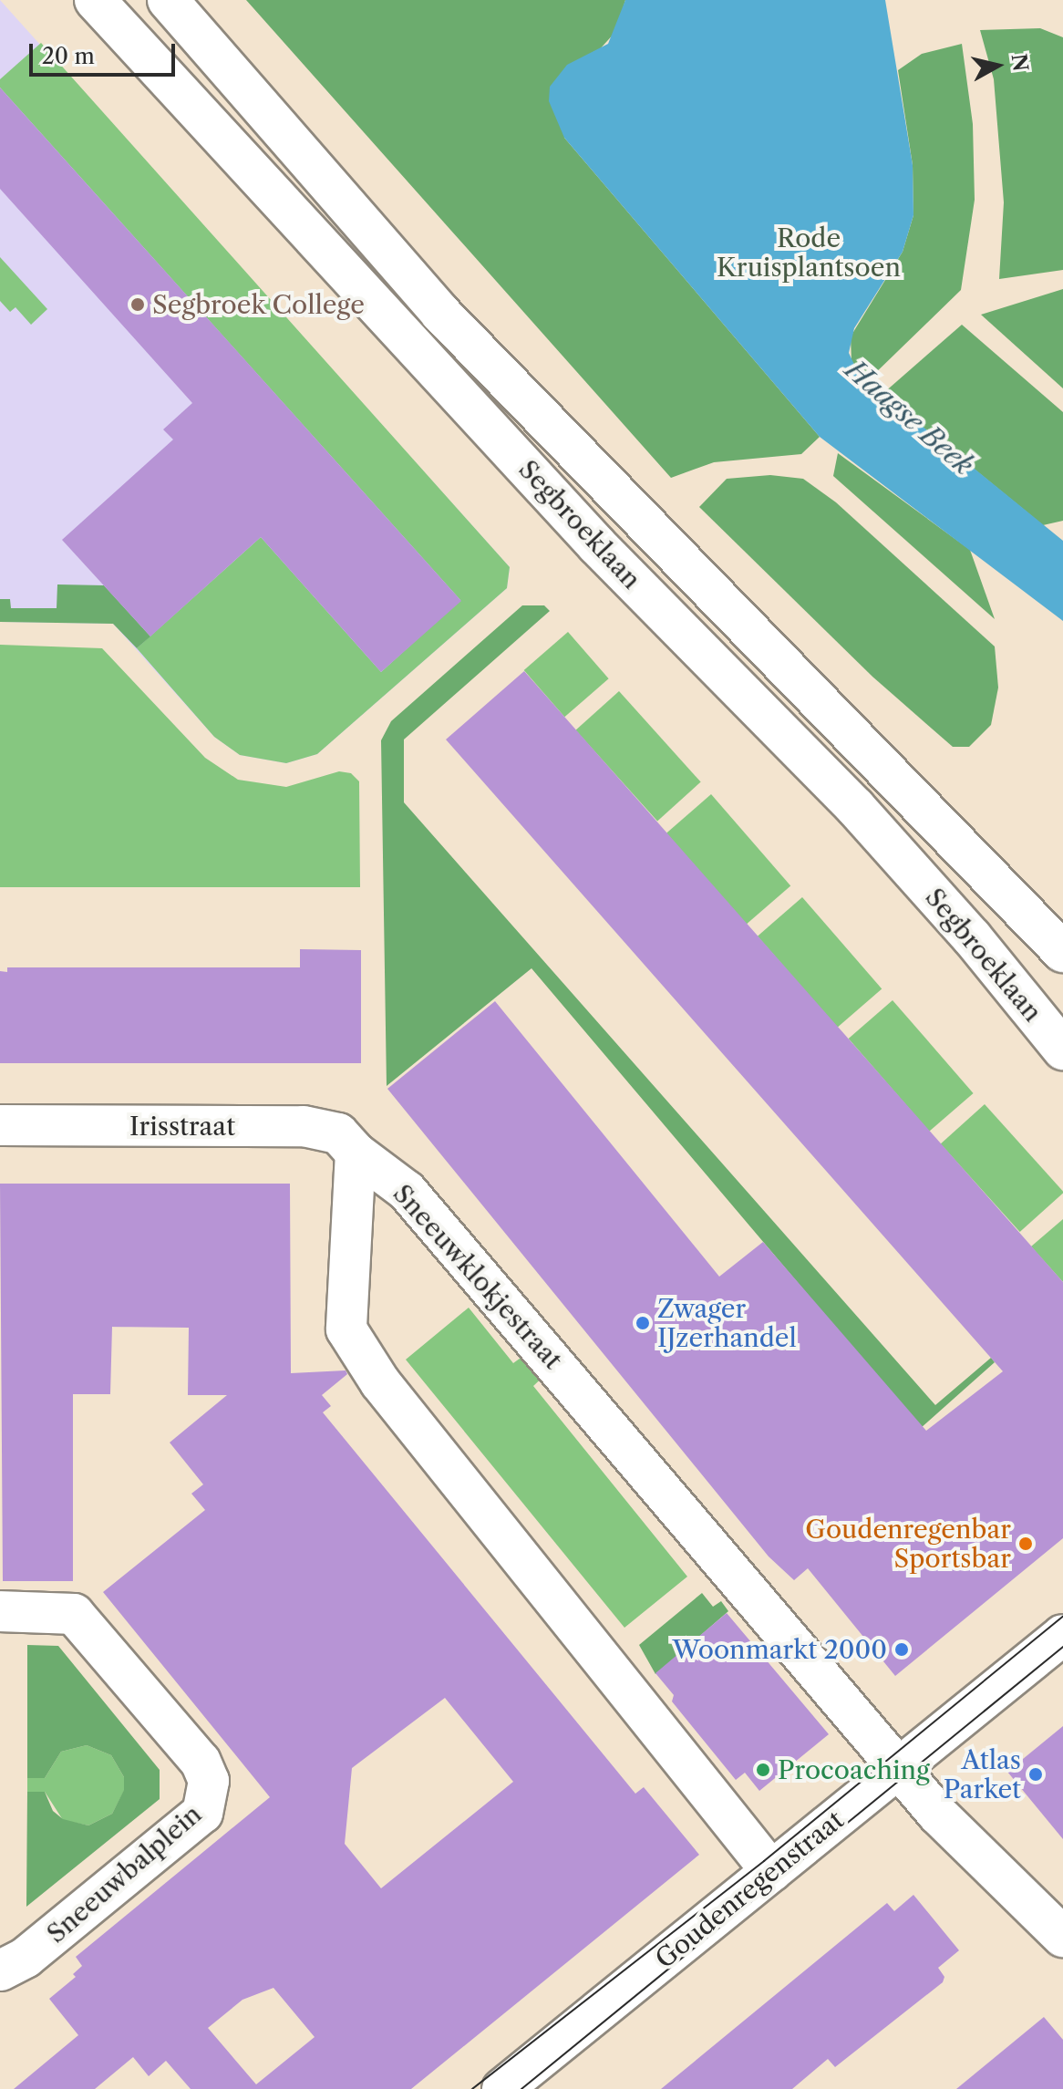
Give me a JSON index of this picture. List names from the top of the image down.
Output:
{
  "streets": {
    "street": [
      "Segbroeklaan",
      "Irisstraat",
      "Sneeuwklokjestraat",
      "Sneeuwbalplein",
      "Goudenregenstraat"
    ]
  },
  "crossings": [
    ["Irisstraat", "Sneeuwklokjestraat"],
    ["Sneeuwklokjestraat", "Goudenregenstraat"]
  ],
  "water": ["Haagse Beek"],
  "parks": ["Rode Kruisplantsoen"],
  "places": [
    "Segbroek College",
    "Zwager IJzerhandel",
    "Goudenregenbar Sportsbar",
    "Woonmarkt 2000",
    "Procoaching",
    "Atlas Parket"
  ],
  "scale_bar": "20 m",
  "north": "right"
}
